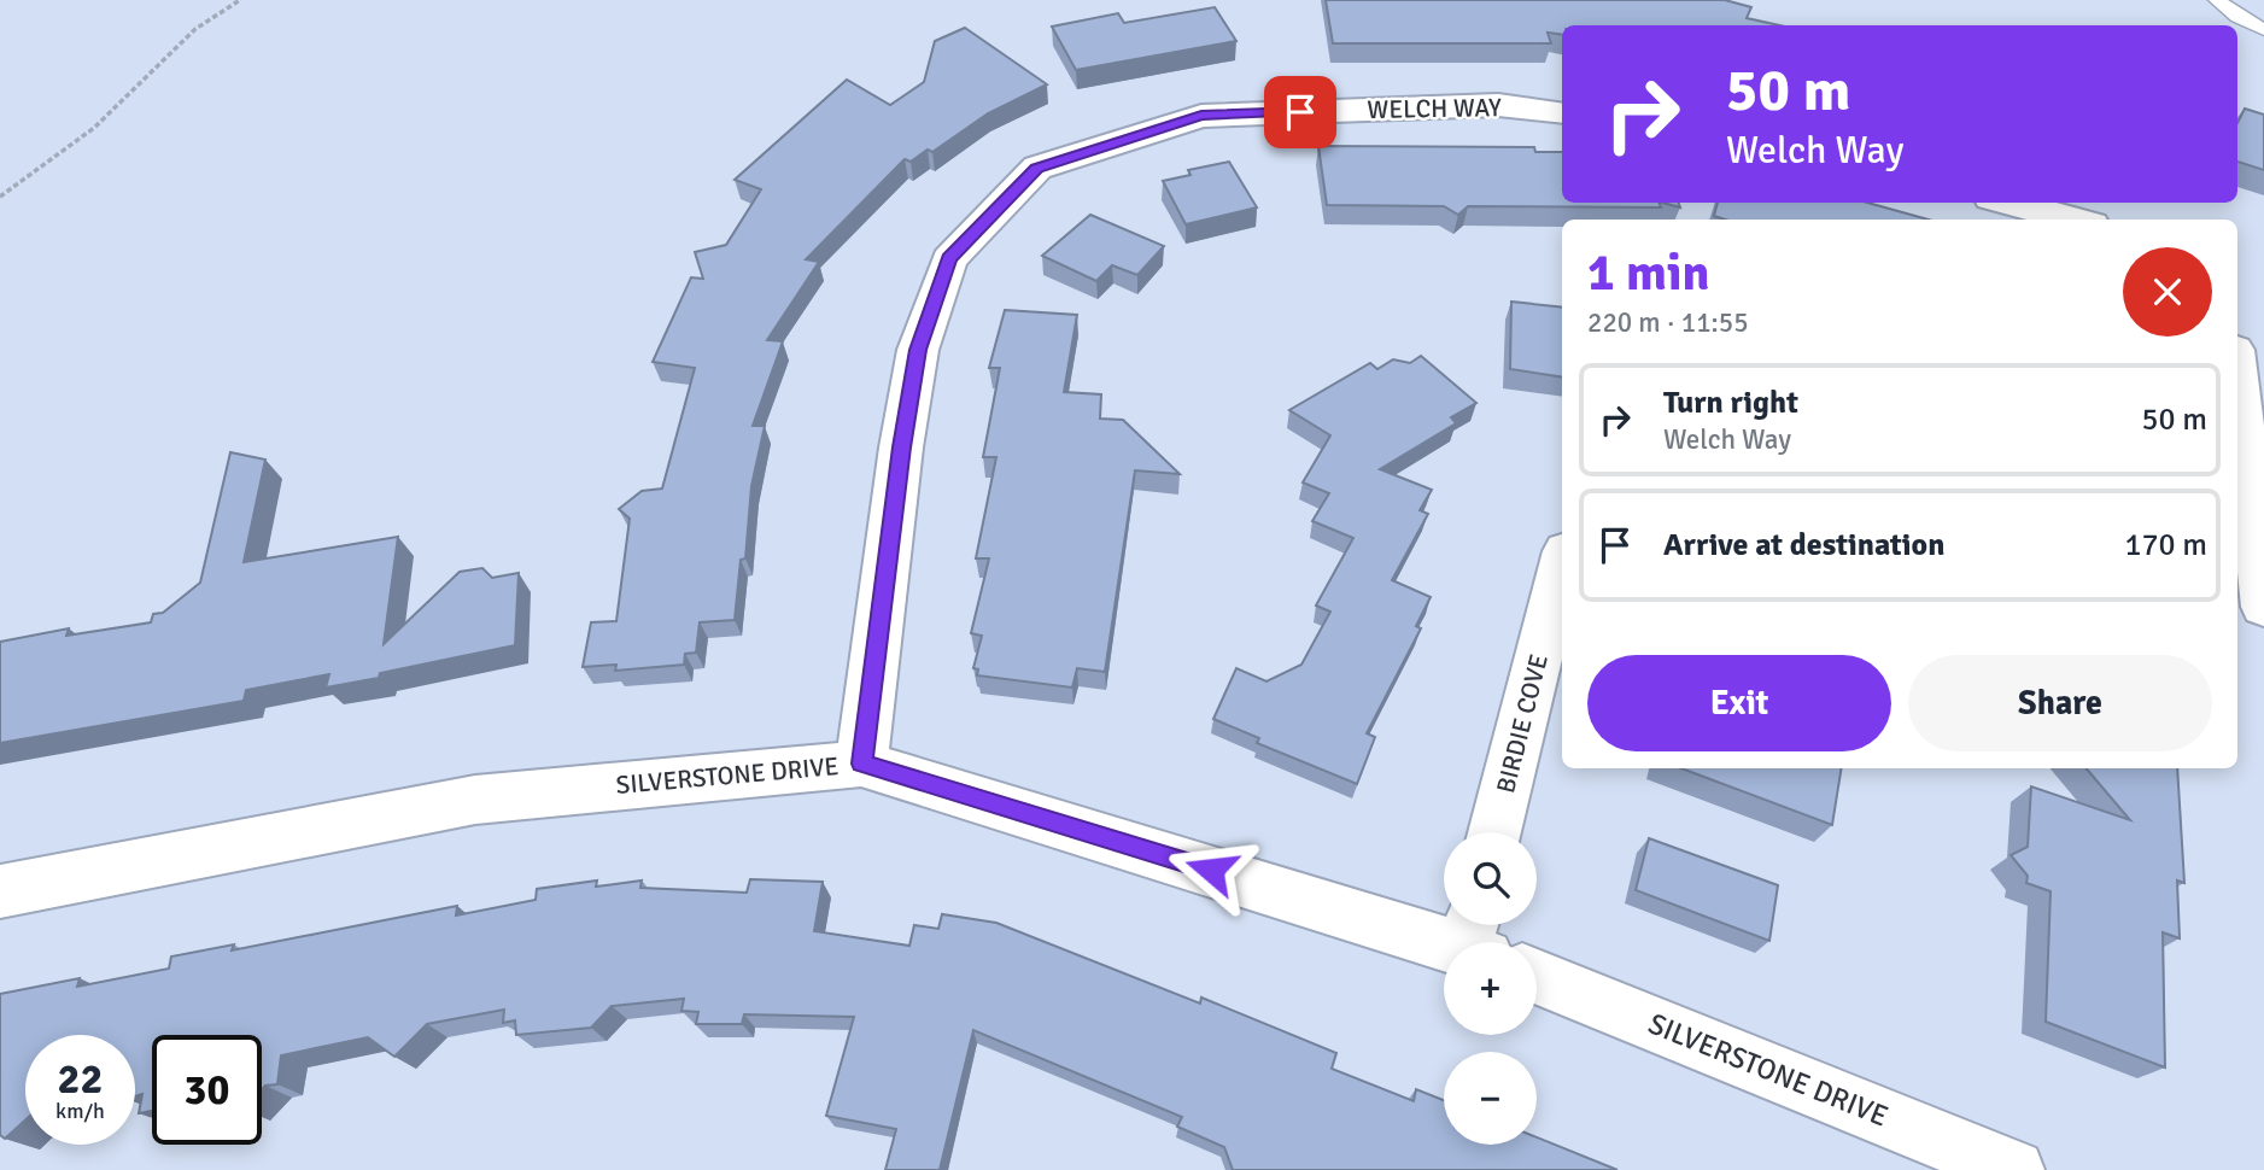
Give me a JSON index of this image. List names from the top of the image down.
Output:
{
  "streets": {
    "street": ["WELCH WAY", "BIRDIE COVE", "SILVERSTONE DRIVE"]
  },
  "crossings": [
    ["WELCH WAY", "SILVERSTONE DRIVE"]
  ],
  "page": {
    "turn": ["50 m", "Welch Way"],
    "heading": ["1 min", "220 m · 11:55"],
    "list": [
      {
        "name": "Turn right",
        "note": "Welch Way",
        "value": "50 m"
      },
      {
        "name": "Arrive at destination",
        "value": "170 m"
      }
    ],
    "buttons": ["Exit", "Share"],
    "map_buttons": ["+", "−"],
    "speed": "22 km/h",
    "limit": "30"
  }
}
